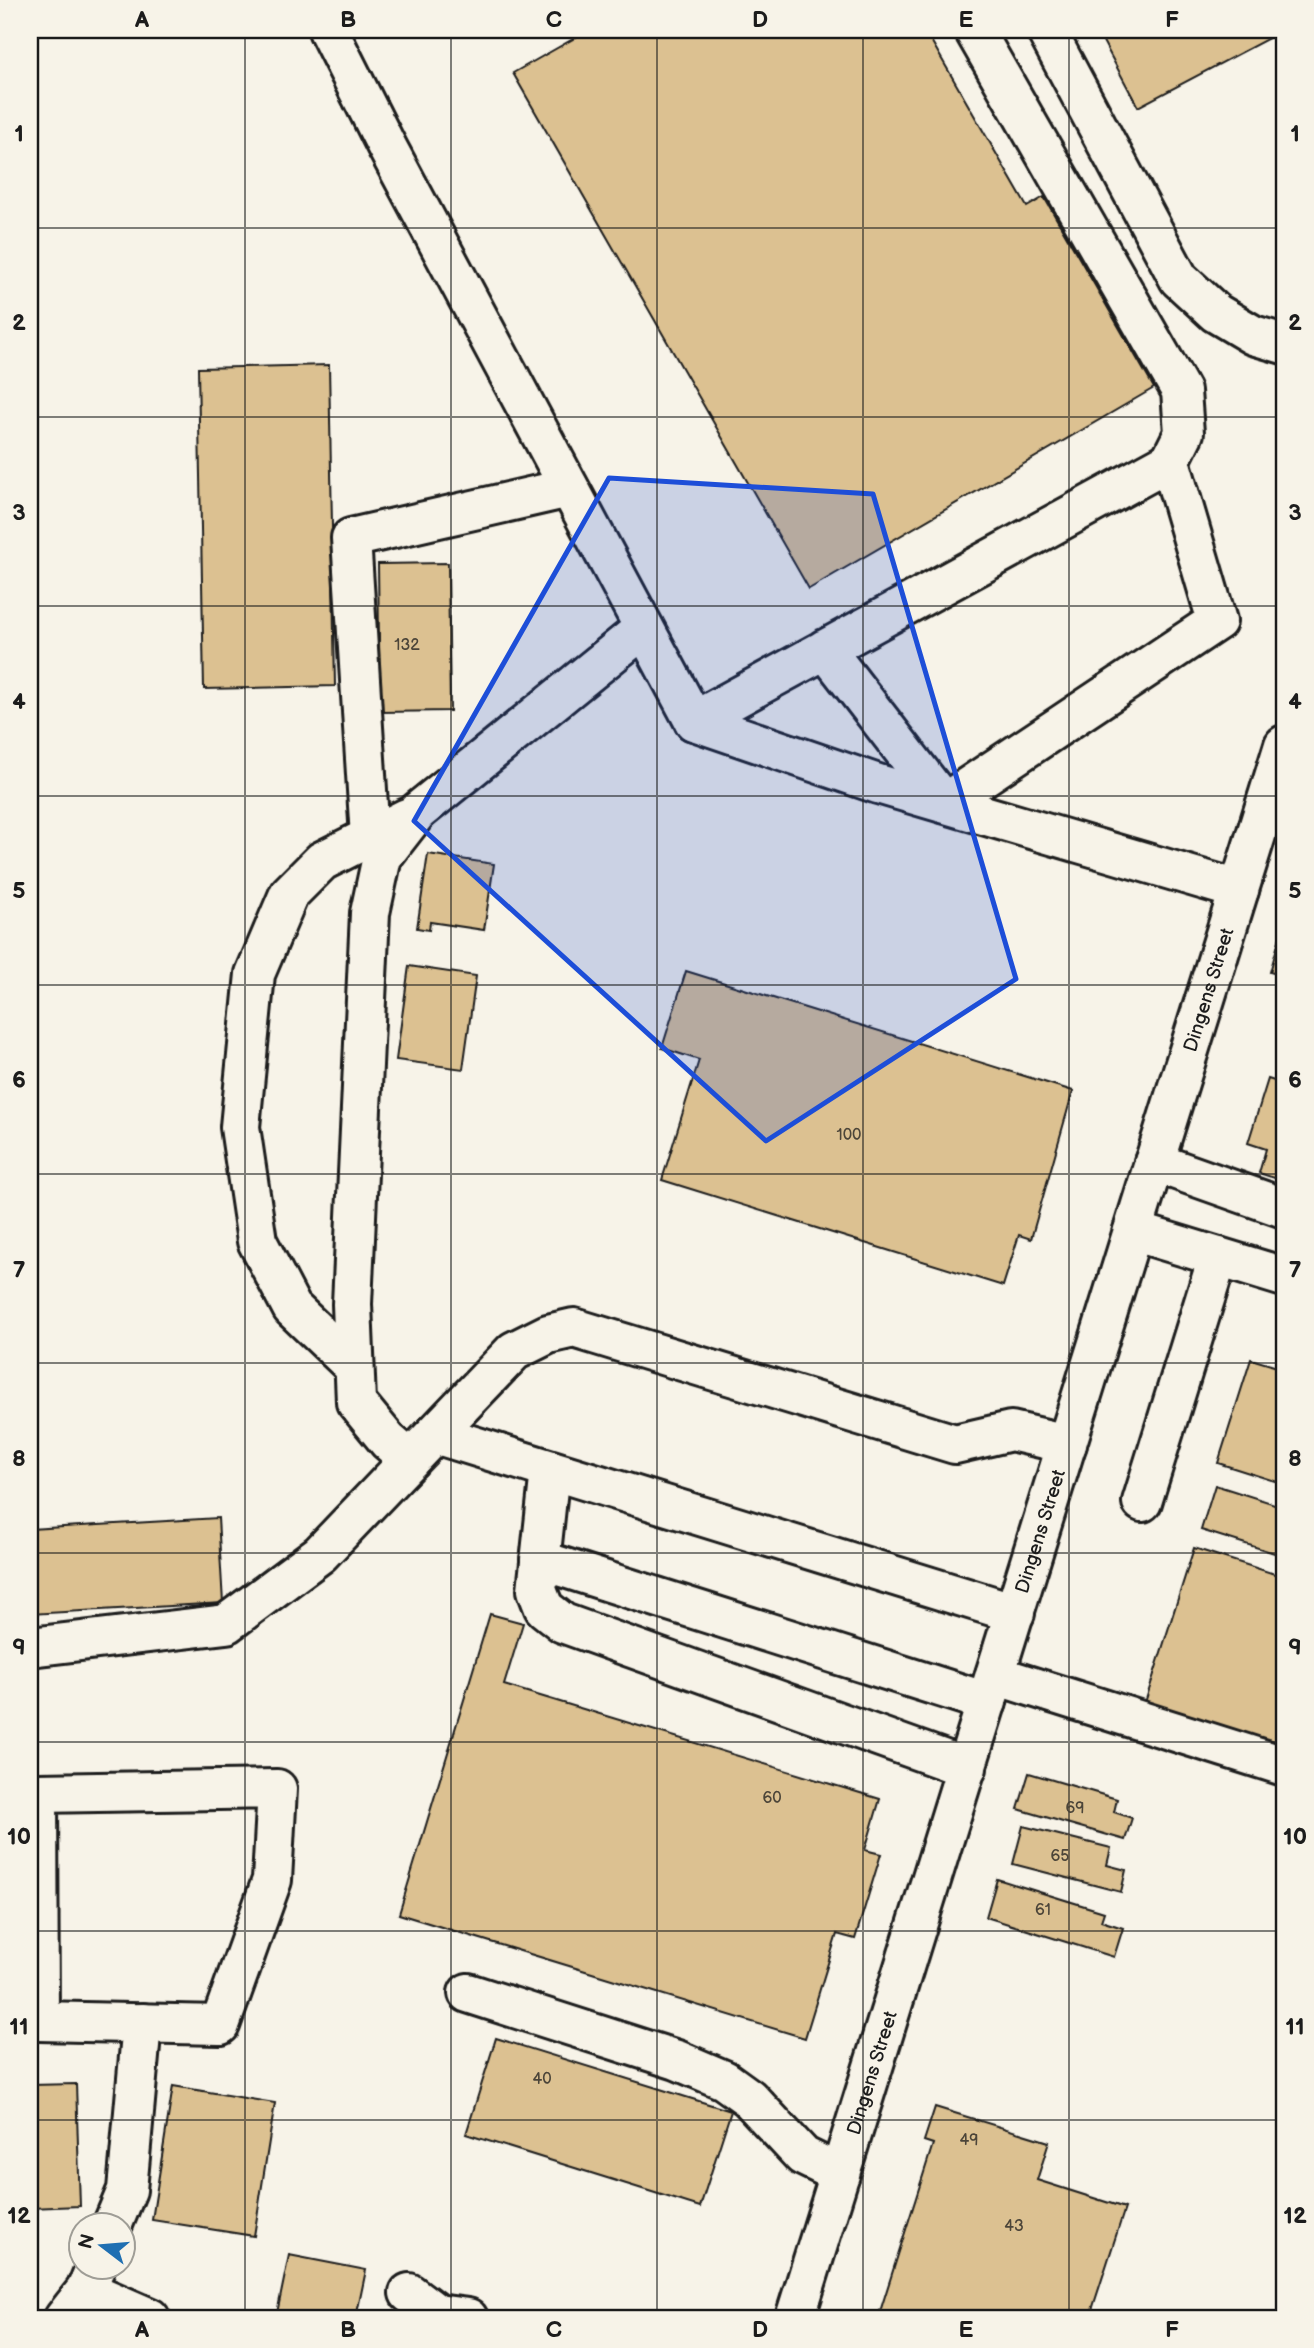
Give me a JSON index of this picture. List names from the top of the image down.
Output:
{
  "streets": {
    "street": ["Dingens Street"]
  },
  "house_numbers": [
    "132",
    "100",
    "60",
    "69",
    "65",
    "61",
    "40",
    "49",
    "43"
  ],
  "north": "left",
  "grid": {
    "columns": [
      "A",
      "B",
      "C",
      "D",
      "E",
      "F"
    ],
    "rows": [
      "1",
      "2",
      "3",
      "4",
      "5",
      "6",
      "7",
      "8",
      "9",
      "10",
      "11",
      "12"
    ]
  }
}
